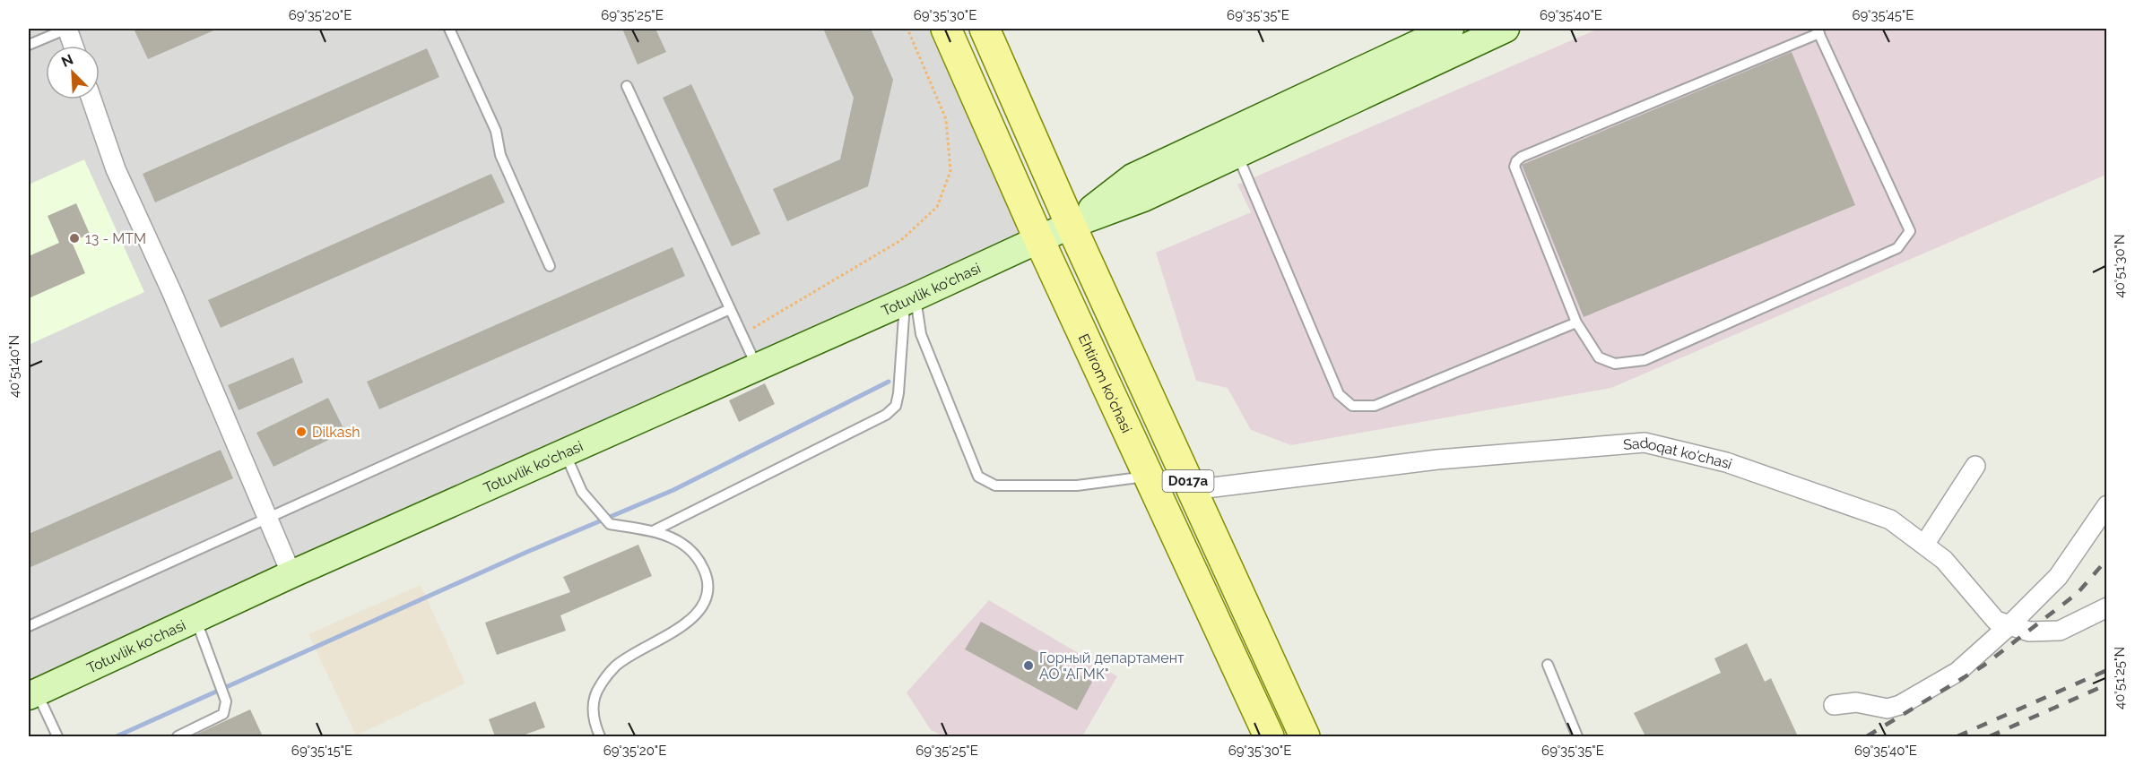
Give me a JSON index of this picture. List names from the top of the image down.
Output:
{
  "streets": {
    "main road": ["Totuvlik ko'chasi", "Ehtirom ko'chasi", "D017a"],
    "street": ["Sadoqat ko'chasi"]
  },
  "crossings": [
    ["Totuvlik ko'chasi", "Ehtirom ko'chasi"],
    ["Totuvlik ko'chasi", "D017a"],
    ["Sadoqat ko'chasi", "D017a"]
  ],
  "places": ["13 - MTM", "Dilkash", "Горный департамент АО \"АГМК\""],
  "north": "top left",
  "coordinates": [
    "69°35'20\"E",
    "69°35'25\"E",
    "69°35'30\"E",
    "69°35'35\"E",
    "69°35'40\"E",
    "69°35'45\"E",
    "40°51'30\"N",
    "40°51'40\"N",
    "40°51'25\"N",
    "69°35'15\"E"
  ]
}
